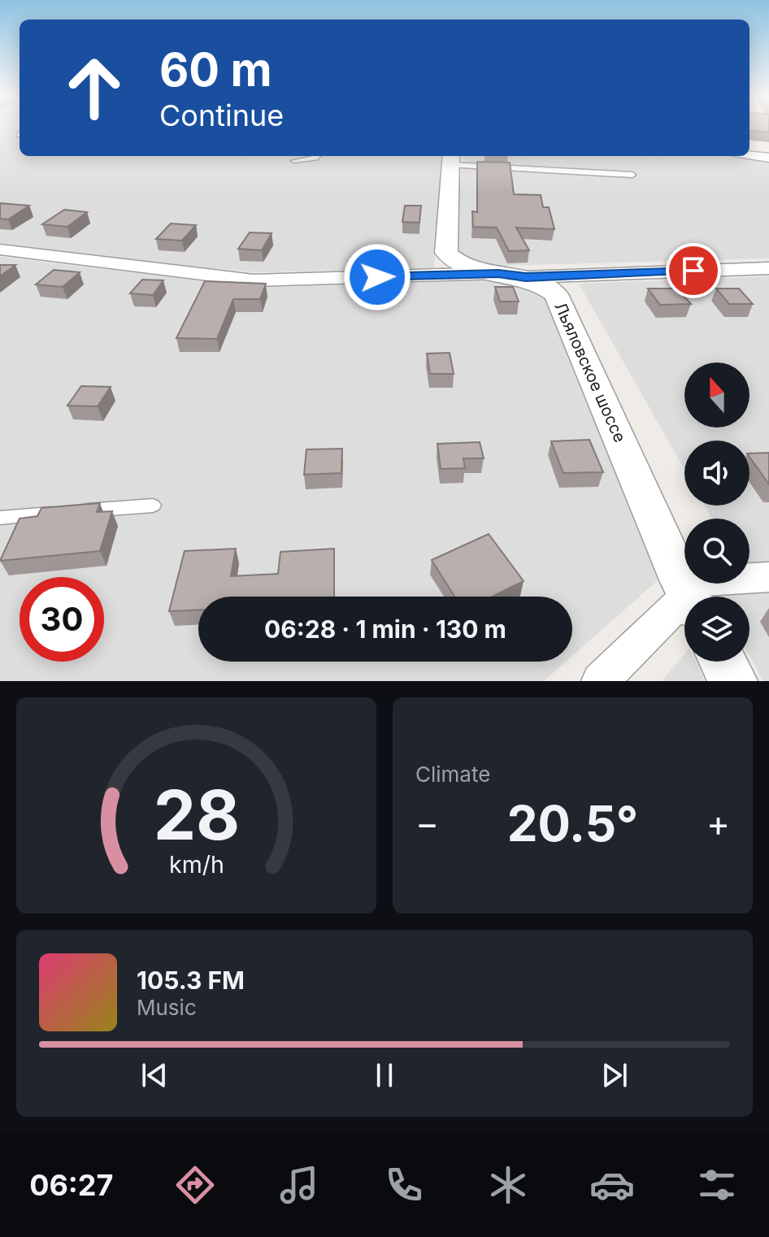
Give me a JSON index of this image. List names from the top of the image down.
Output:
{
  "streets": {
    "street": ["Льяловское шоссе"]
  },
  "north": "top",
  "page": {
    "turn": ["60 m", "Continue"],
    "limit": "30",
    "trip": "06:28 · 1 min · 130 m",
    "tile": "Climate",
    "heat": ["−", "20.5°", "+"],
    "song": ["105.3 FM", "Music"],
    "tabs": "06:27",
    "gauge": ["28", "km/h"]
  }
}
